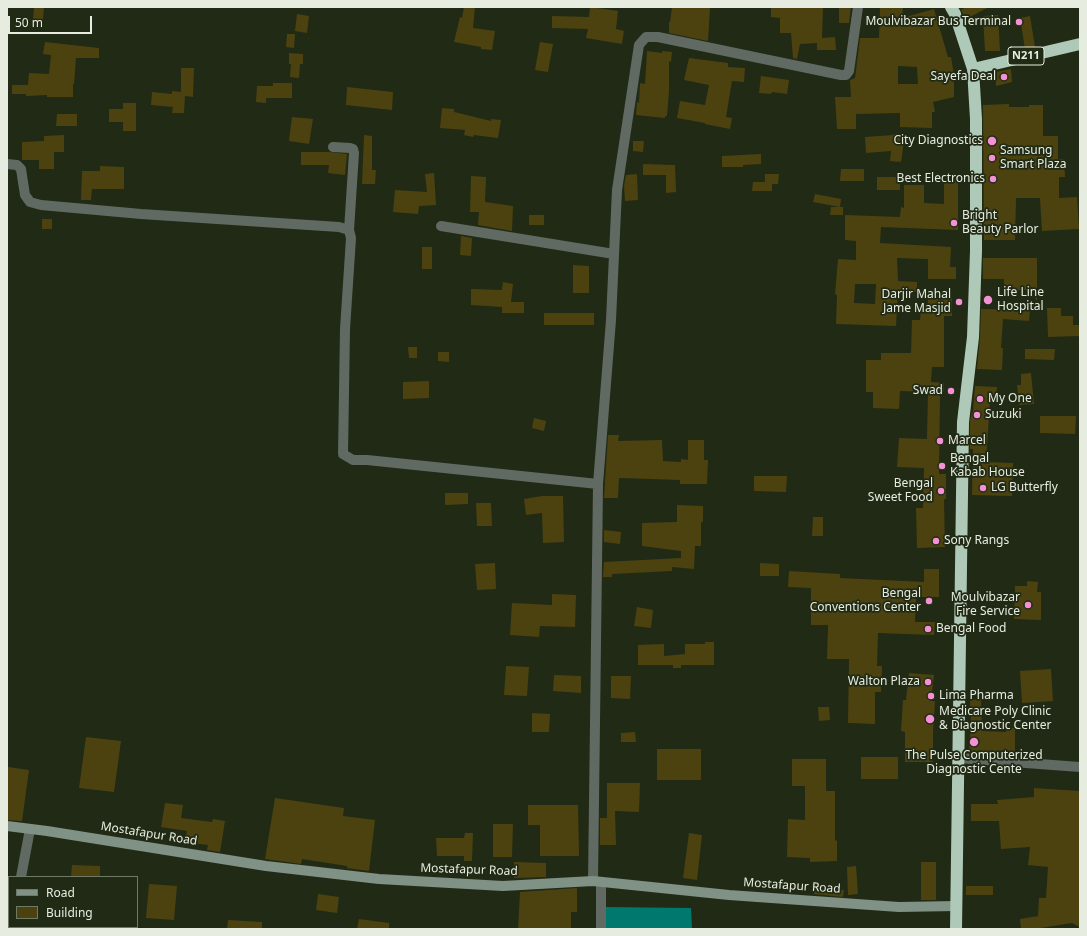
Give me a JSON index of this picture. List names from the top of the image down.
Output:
{
  "streets": {
    "highway": ["N211"],
    "street": ["Mostafapur Road"]
  },
  "places": [
    "Moulvibazar Bus Terminal",
    "Sayefa Deal",
    "City Diagnostics",
    "Samsung Smart Plaza",
    "Best Electronics",
    "Bright Beauty Parlor",
    "Life Line Hospital",
    "Darjir Mahal Jame Masjid",
    "Swad",
    "My One",
    "Suzuki",
    "Marcel",
    "Bengal Kabab House",
    "LG Butterfly",
    "Bengal Sweet Food",
    "Sony Rangs",
    "Bengal Conventions Center",
    "Moulvibazar Fire Service",
    "Bengal Food",
    "Walton Plaza",
    "Lima Pharma",
    "Medicare Poly Clinic & Diagnostic Center",
    "The Pulse Computerized Diagnostic Cente"
  ],
  "legend": ["Road", "Building"],
  "scale_bar": "50 m"
}
